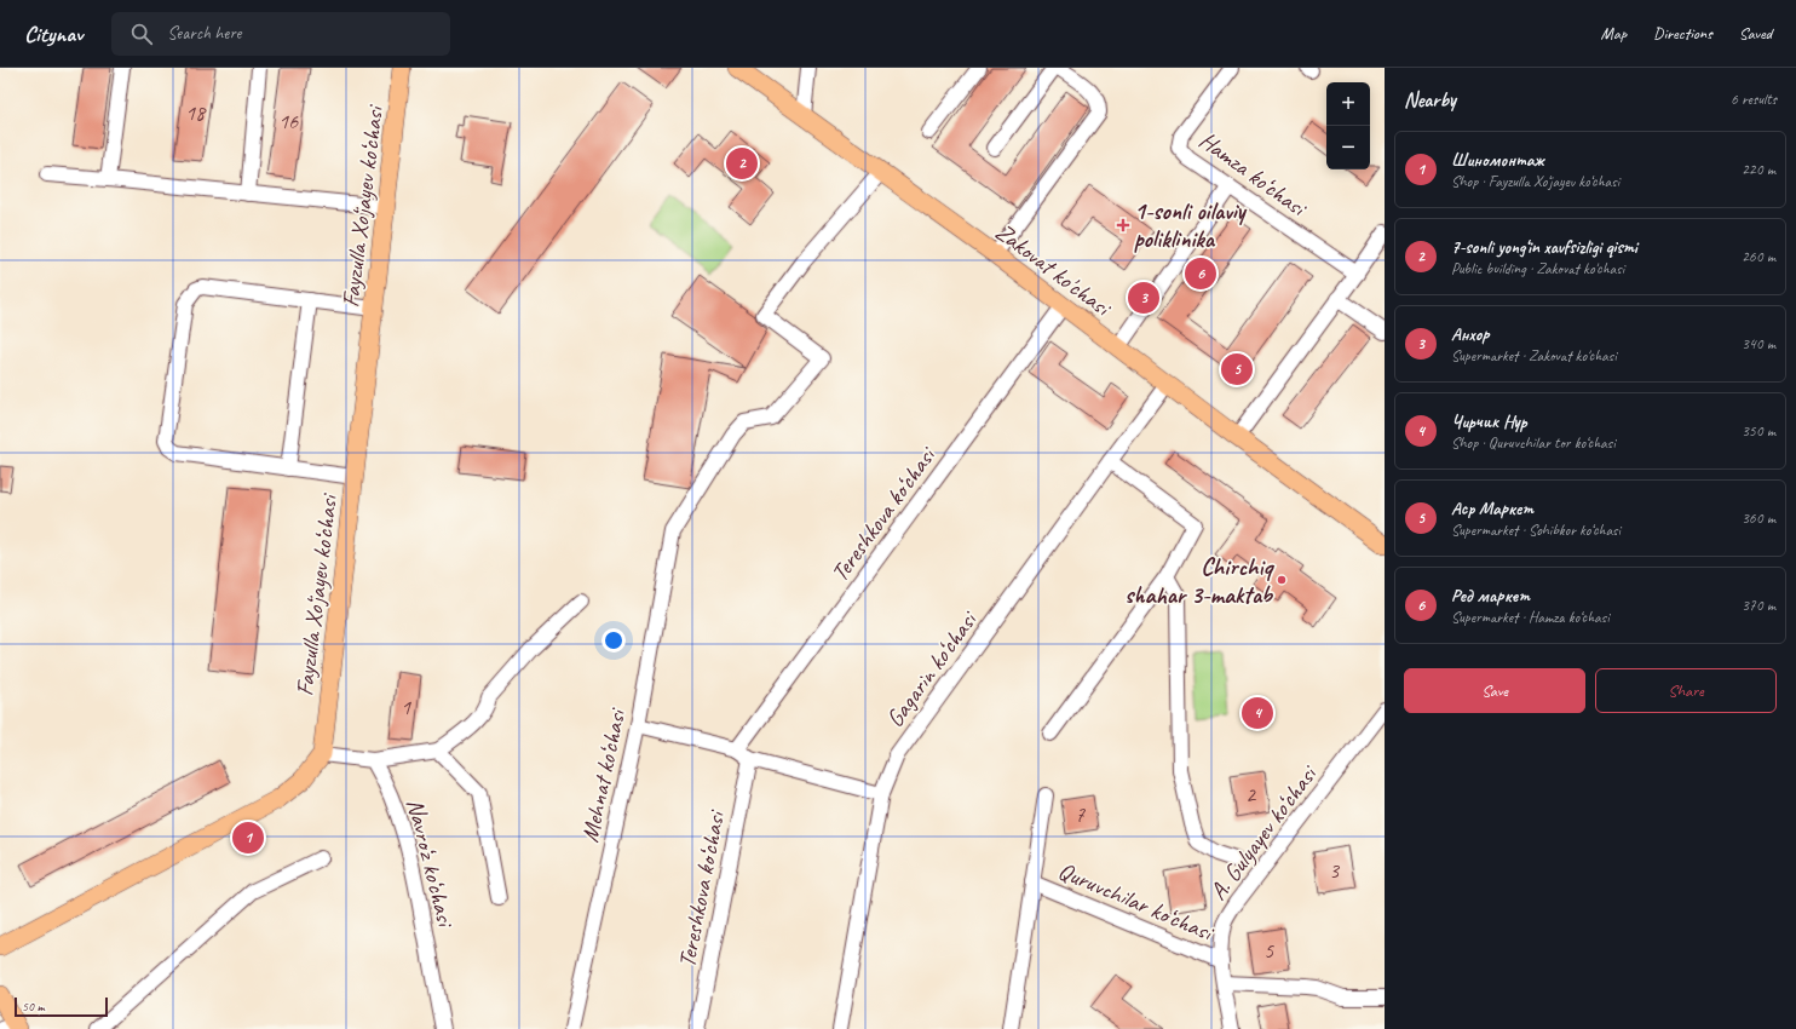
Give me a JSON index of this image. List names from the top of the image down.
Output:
{
  "streets": {
    "main road": ["Fayzulla Xo‘jayev ko‘chasi", "Zakovat ko'chasi"],
    "street": [
      "Hamza ko‘chasi",
      "Tereshkova ko‘chasi",
      "Gagarin ko‘chasi",
      "Mehnat ko‘chasi",
      "A. Gulyayev ko‘chasi",
      "Navro‘z ko‘chasi",
      "Quruvchilar ko‘chasi"
    ]
  },
  "crossings": [
    ["Zakovat ko'chasi", "Tereshkova ko‘chasi"],
    ["Zakovat ko'chasi", "Gagarin ko‘chasi"],
    ["Zakovat ko'chasi", "Mehnat ko‘chasi"],
    ["A. Gulyayev ko‘chasi", "Quruvchilar ko‘chasi"]
  ],
  "places": {
    "health": ["1-sonli oilaviy poliklinika"],
    "other": ["Chirchiq shahar 3-maktab"]
  },
  "house_numbers": [
    "18",
    "16",
    "1",
    "2",
    "7",
    "3",
    "5"
  ],
  "scale_bar": "50 m",
  "page": {
    "header": "Citynav",
    "search": "Search here",
    "nav": ["Map", "Directions", "Saved"],
    "heading": ["Nearby", "6 results"],
    "map_buttons": ["+", "−"],
    "list": [
      {
        "mark": "1",
        "name": "Шиномонтаж",
        "note": "Shop · Fayzulla Xo‘jayev ko‘chasi",
        "value": "220 m"
      },
      {
        "mark": "2",
        "name": "7-sonli yong‘in xavfsizligi qismi",
        "note": "Public building · Zakovat ko'chasi",
        "value": "260 m"
      },
      {
        "mark": "3",
        "name": "Анхор",
        "note": "Supermarket · Zakovat ko'chasi",
        "value": "340 m"
      },
      {
        "mark": "4",
        "name": "Чирчик Нур",
        "note": "Shop · Quruvchilar tor ko‘chasi",
        "value": "350 m"
      },
      {
        "mark": "5",
        "name": "Аср Маркет",
        "note": "Supermarket · Sohibkor ko‘chasi",
        "value": "360 m"
      },
      {
        "mark": "6",
        "name": "Ред маркет",
        "note": "Supermarket · Hamza ko‘chasi",
        "value": "370 m"
      }
    ],
    "pins": [
      "2",
      "6",
      "3",
      "5",
      "4",
      "1"
    ],
    "buttons": ["Save", "Share"],
    "scale": "50 m"
  }
}
